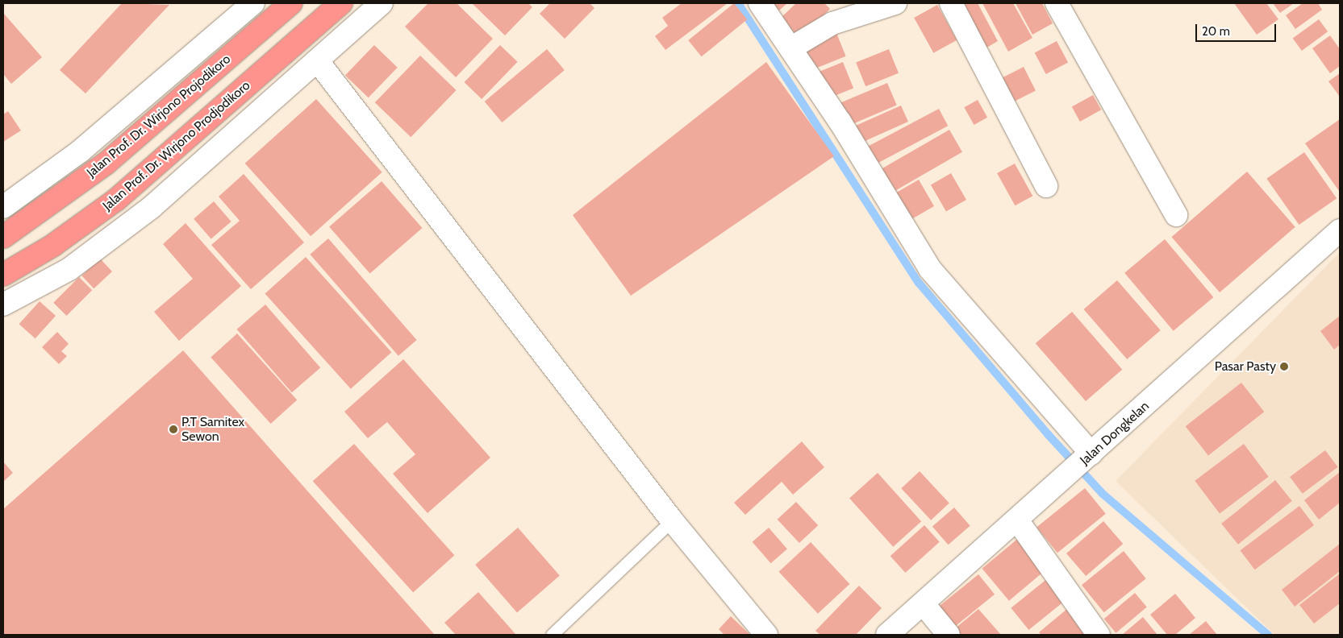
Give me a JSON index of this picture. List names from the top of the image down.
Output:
{
  "streets": {
    "highway": ["Jalan Prof. Dr. Wirjono Projodikoro", "Jalan Prof. Dr. Wirjono Prodjodikoro"],
    "street": ["Jalan Dongkelan"]
  },
  "places": ["Pasar Pasty", "P.T Samitex Sewon"],
  "scale_bar": "20 m"
}
